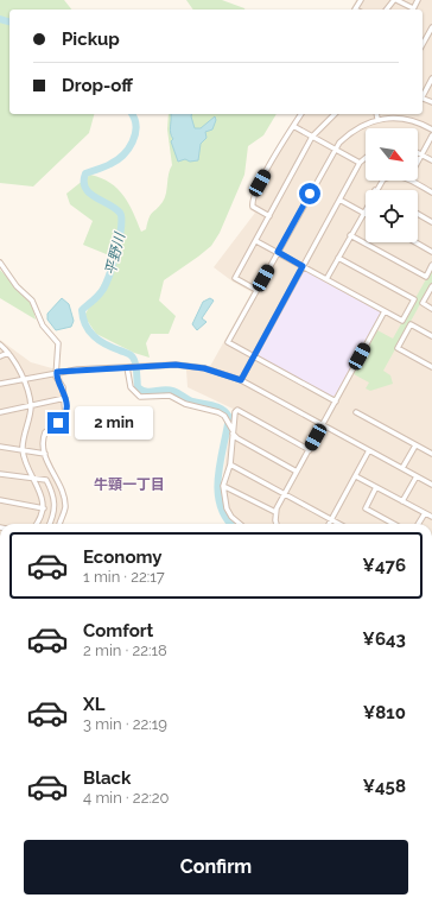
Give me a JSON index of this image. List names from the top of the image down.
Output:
{
  "districts": ["牛頸一丁目"],
  "water": ["平野川"],
  "north": "bottom right",
  "page": {
    "banner": ["Pickup", "Drop-off"],
    "bubble": "2 min",
    "list": [
      {
        "name": "Economy",
        "note": "1 min · 22:17",
        "value": "¥476"
      },
      {
        "name": "Comfort",
        "note": "2 min · 22:18",
        "value": "¥643"
      },
      {
        "name": "XL",
        "note": "3 min · 22:19",
        "value": "¥810"
      },
      {
        "name": "Black",
        "note": "4 min · 22:20",
        "value": "¥458"
      }
    ],
    "buttons": "Confirm"
  }
}
